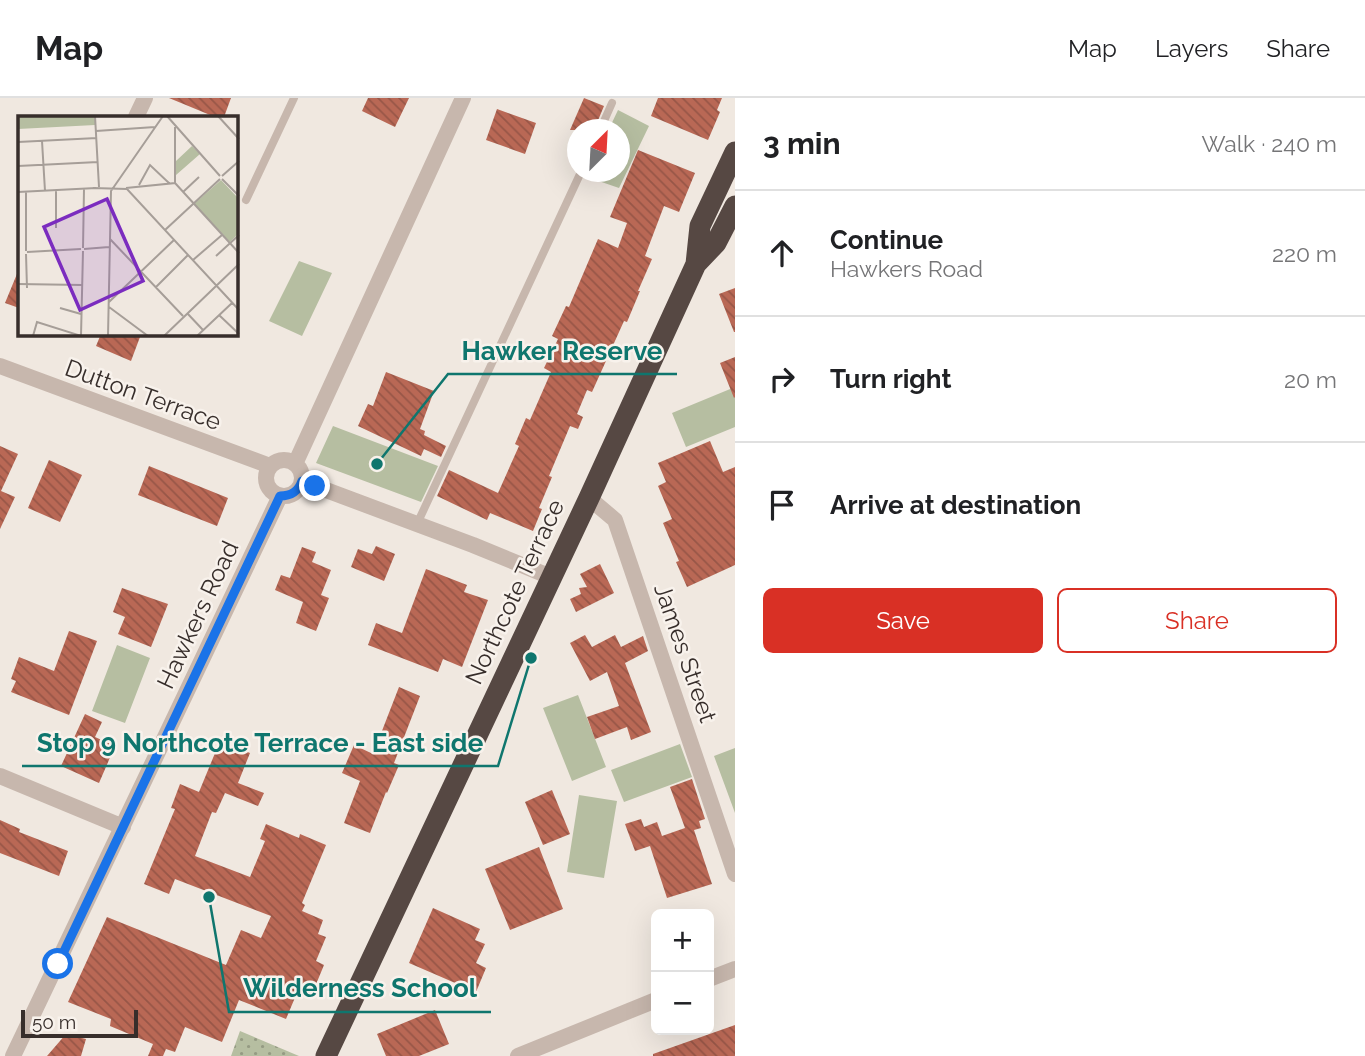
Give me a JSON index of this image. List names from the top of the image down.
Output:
{
  "streets": {
    "highway": ["Northcote Terrace"],
    "street": ["Dutton Terrace", "Hawkers Road", "James Street"]
  },
  "crossings": [
    ["Dutton Terrace", "Hawkers Road"],
    ["Northcote Terrace", "James Street"]
  ],
  "places": ["Hawker Reserve", "Stop 9 Northcote Terrace - East side", "Wilderness School"],
  "scale_bar": "50 m",
  "north": "top right",
  "page": {
    "header": "Map",
    "nav": ["Map", "Layers", "Share"],
    "heading": ["3 min", "Walk · 240 m"],
    "list": [
      ["Continue", "Hawkers Road", "220 m"],
      ["Turn right", "20 m"],
      "Arrive at destination"
    ],
    "buttons": ["Save", "Share"],
    "map_buttons": ["+", "−"],
    "scale": "50 m"
  }
}
